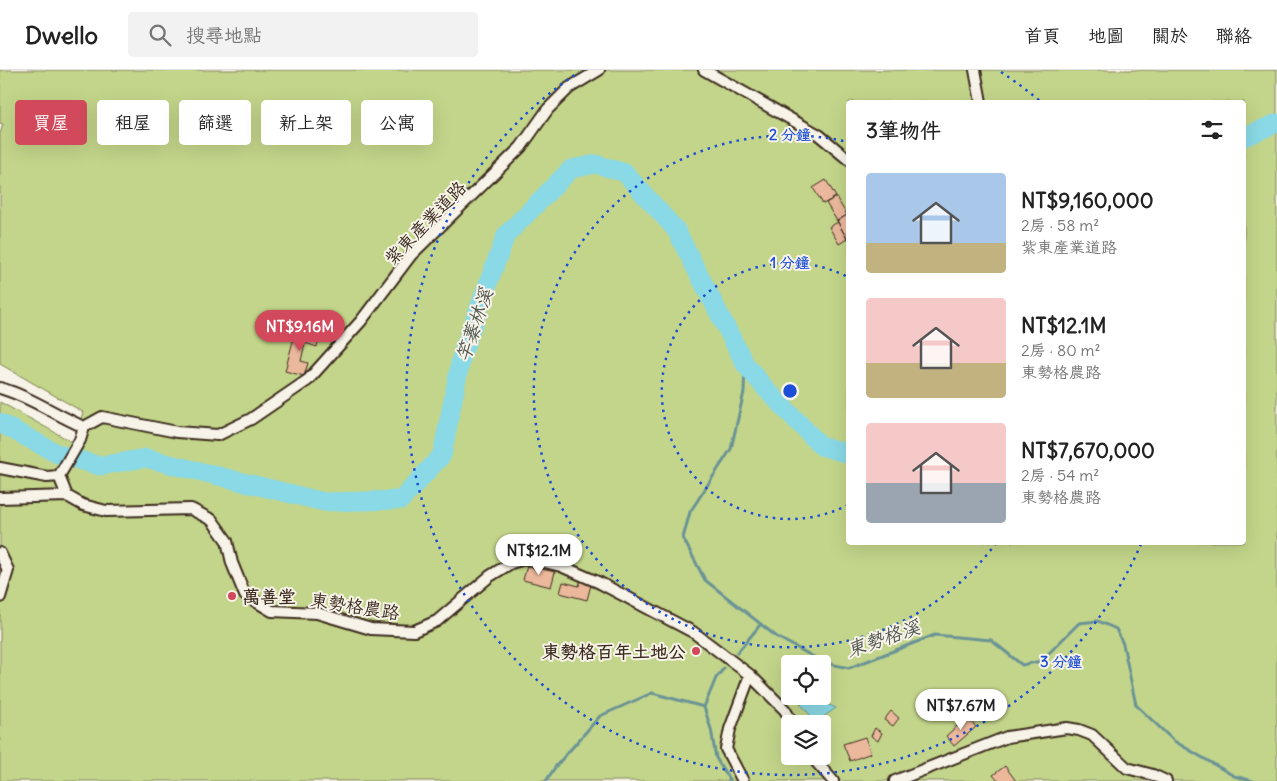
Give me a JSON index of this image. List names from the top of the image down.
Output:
{
  "streets": {
    "street": ["紫東產業道路", "東勢格農路"]
  },
  "water": ["竿蓁林溪", "東勢格溪"],
  "places": ["萬善堂", "東勢格百年土地公"],
  "page": {
    "header": "Dwello",
    "search": "搜尋地點",
    "nav": [
      "首頁",
      "地圖",
      "關於",
      "聯絡"
    ],
    "chip": [
      "買屋",
      "租屋",
      "篩選",
      "新上架",
      "公寓"
    ],
    "heading": "3筆物件",
    "list": [
      {
        "name": "NT$9,160,000",
        "note": "2房 · 58 m² · 紫東產業道路"
      },
      {
        "name": "NT$12.1M",
        "note": "2房 · 80 m² · 東勢格農路"
      },
      {
        "name": "NT$7,670,000",
        "note": "2房 · 54 m² · 東勢格農路"
      }
    ],
    "price": ["NT$9.16M", "NT$12.1M", "NT$7.67M"]
  },
  "rings": ["2 分鐘", "1 分鐘", "3 分鐘"]
}
